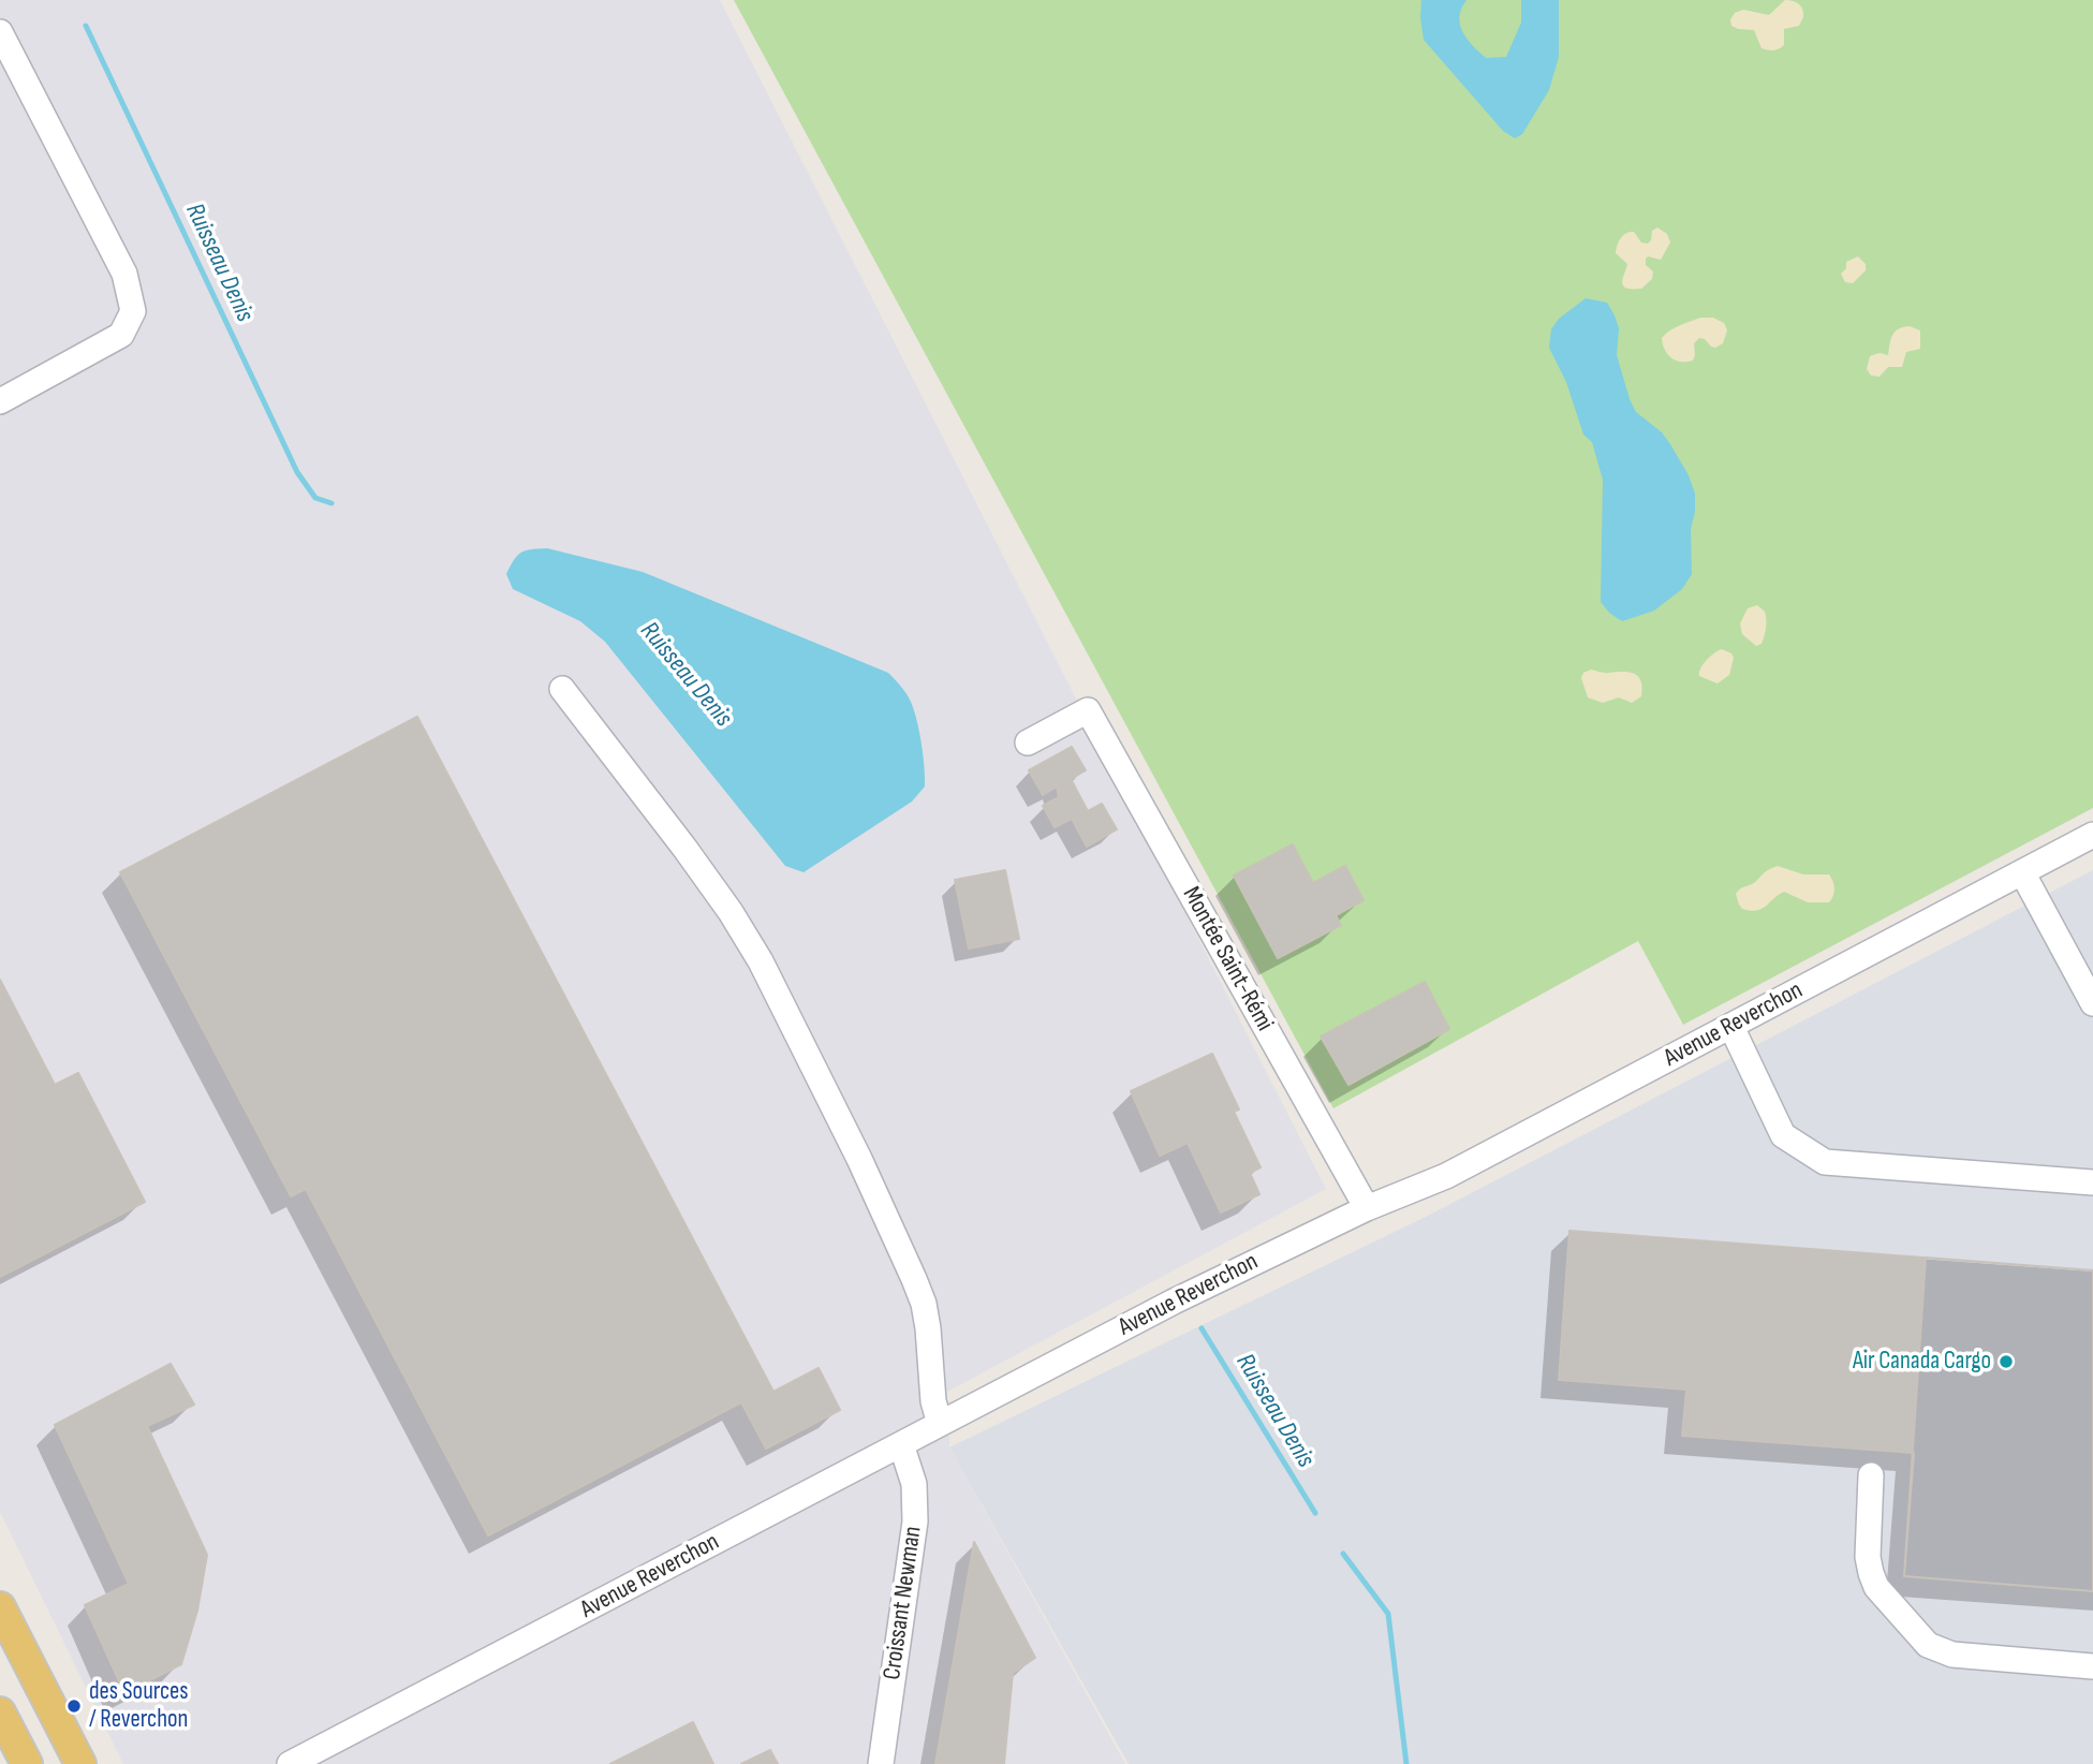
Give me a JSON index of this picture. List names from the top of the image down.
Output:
{
  "streets": {
    "street": ["Montée Saint-Rémi", "Avenue Reverchon", "Croissant Newman"]
  },
  "crossings": [
    ["Montée Saint-Rémi", "Avenue Reverchon"],
    ["Avenue Reverchon", "Croissant Newman"]
  ],
  "water": ["Ruisseau Denis"],
  "places": ["Air Canada Cargo", "des Sources / Reverchon"]
}
